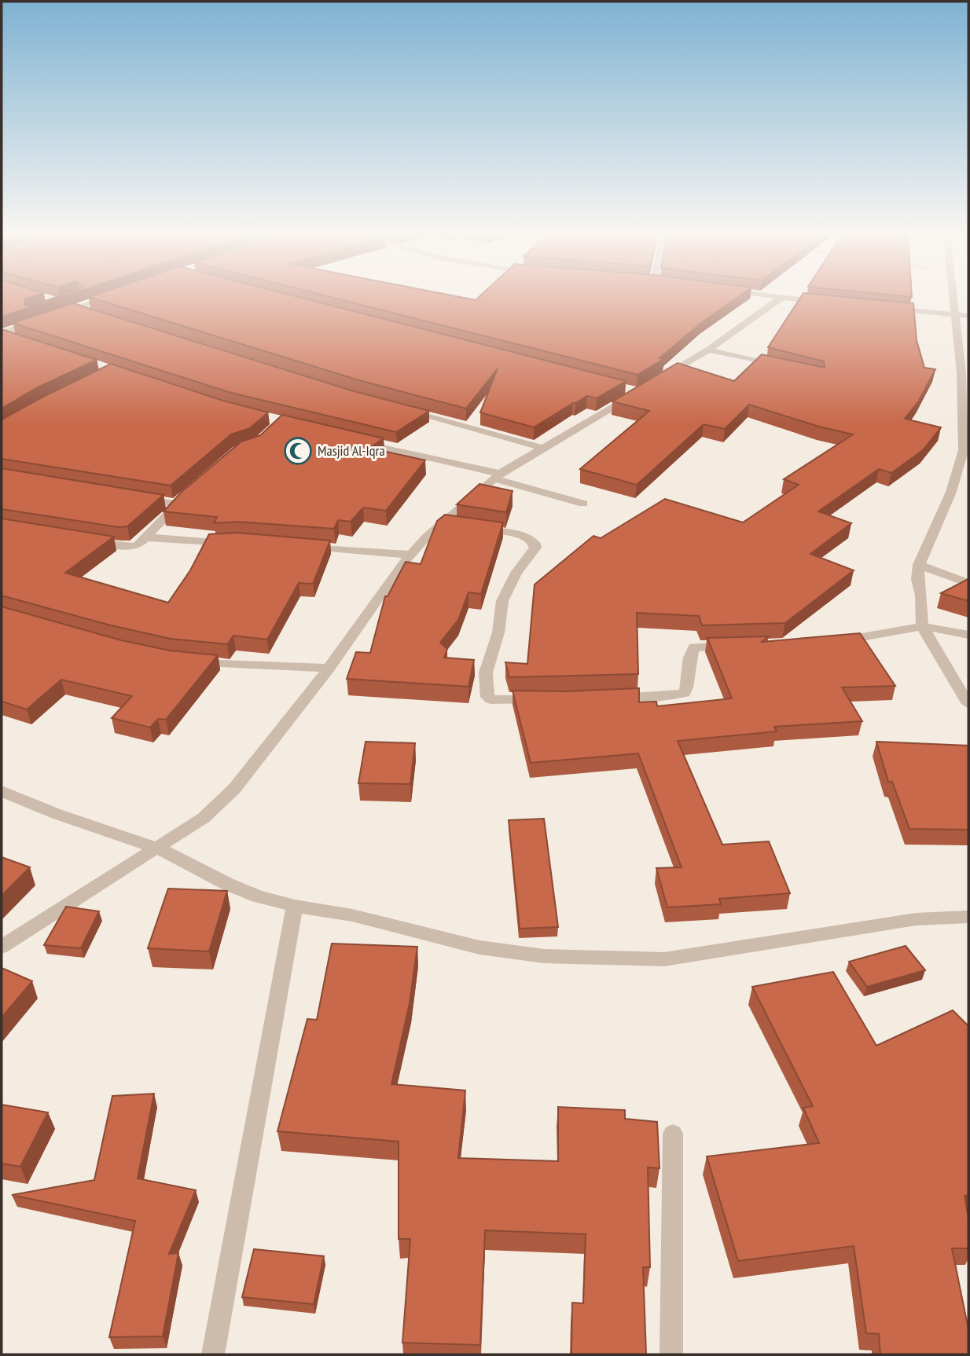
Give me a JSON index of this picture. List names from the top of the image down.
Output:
{
  "places": {
    "mosque": ["Masjid Al-Iqra"]
  }
}
